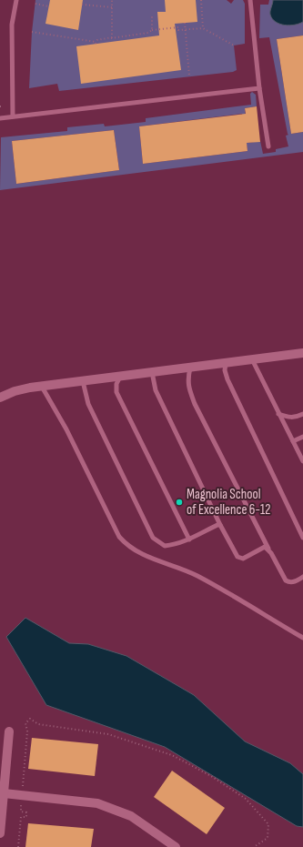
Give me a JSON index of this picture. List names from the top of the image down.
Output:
{
  "places": ["Magnolia School of Excellence 6-12"]
}
